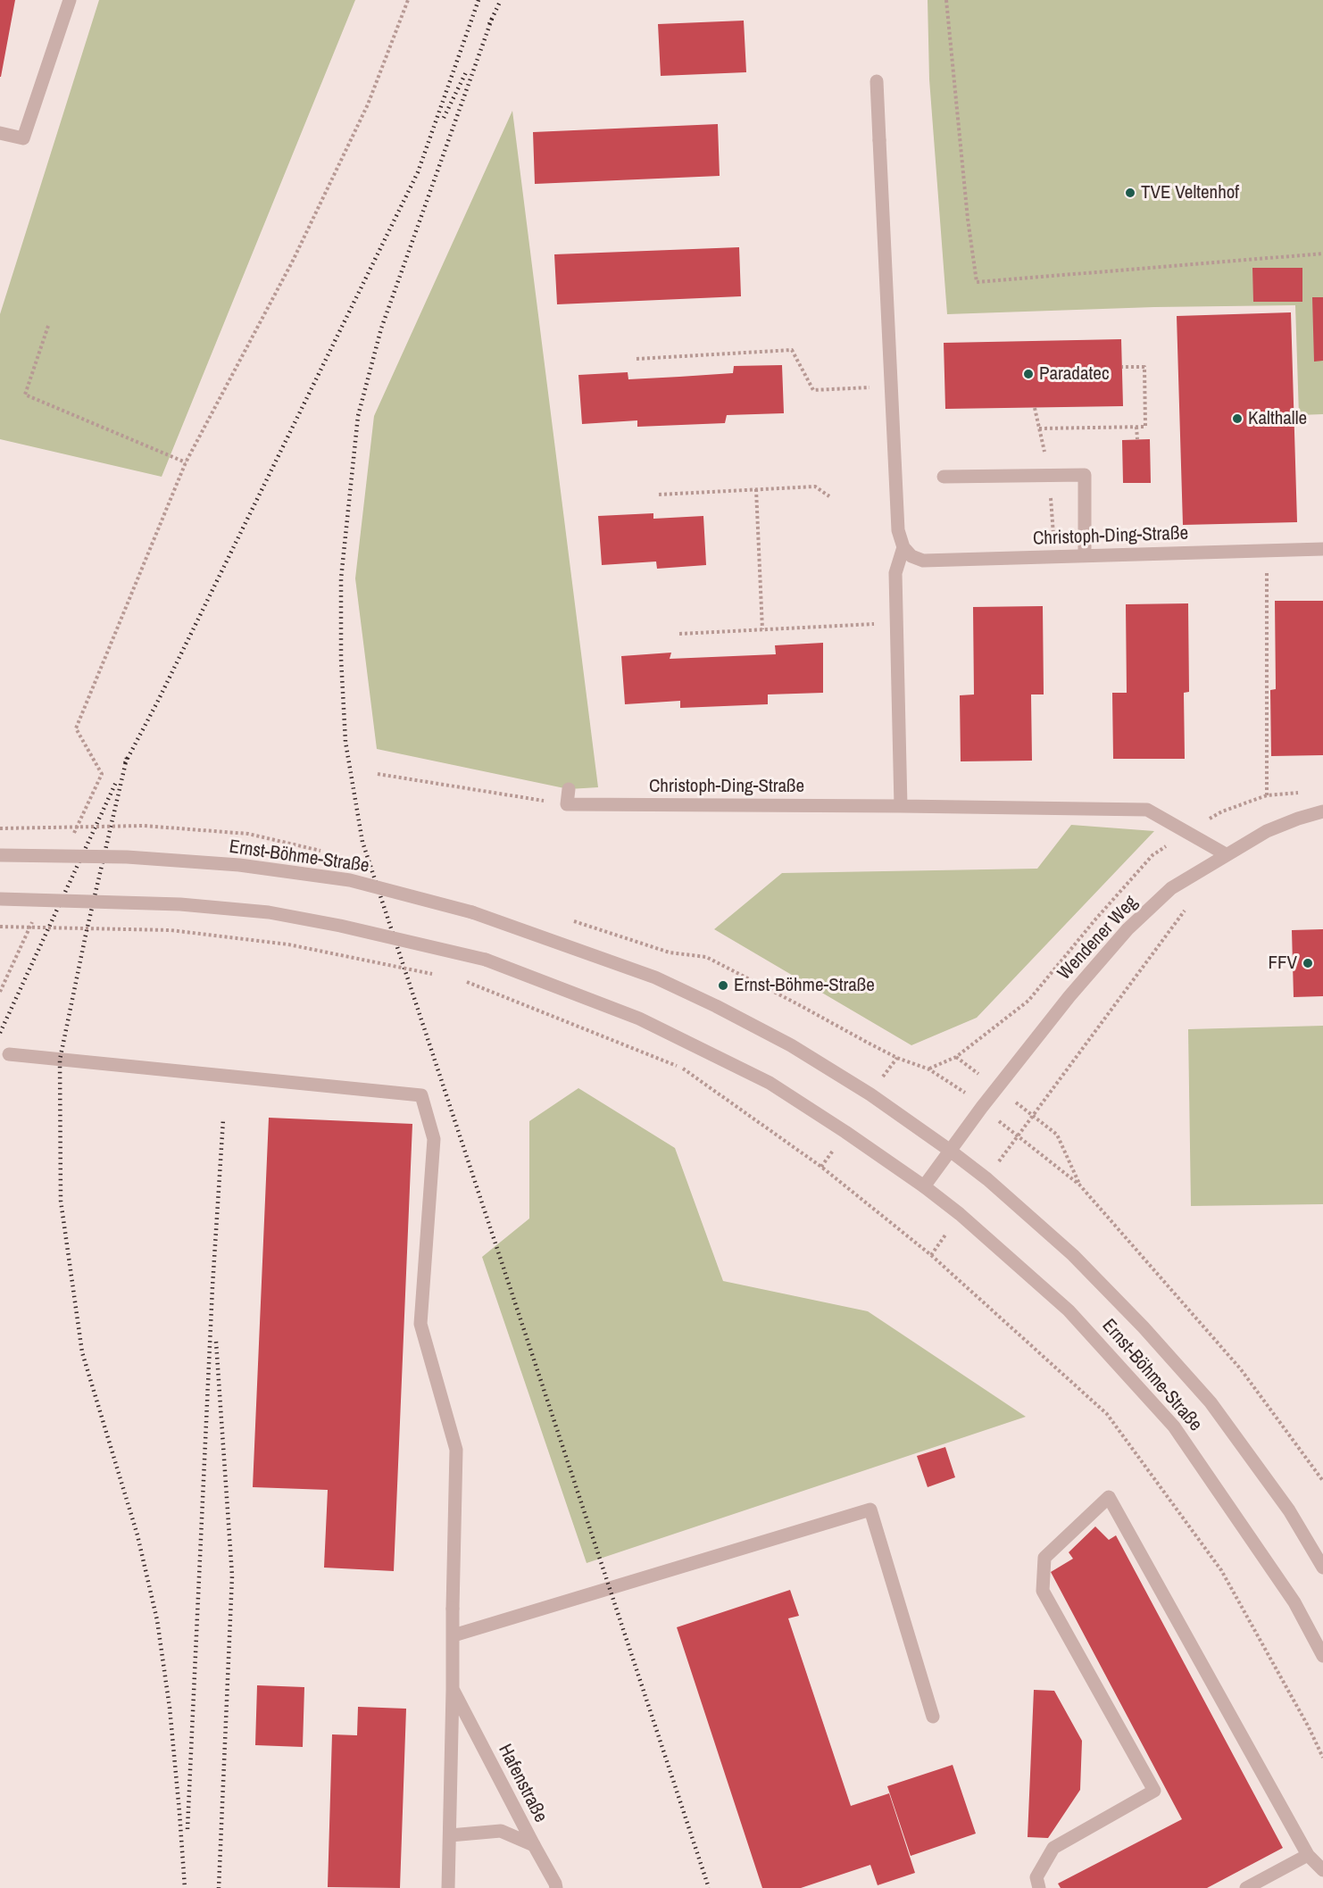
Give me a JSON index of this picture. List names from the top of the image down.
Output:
{
  "streets": {
    "street": [
      "Christoph-Ding-Straße",
      "Ernst-Böhme-Straße",
      "Wendener Weg",
      "Hafenstraße"
    ]
  },
  "crossings": [
    ["Christoph-Ding-Straße", "Wendener Weg"],
    ["Ernst-Böhme-Straße", "Wendener Weg"]
  ],
  "places": [
    "TVE Veltenhof",
    "Paradatec",
    "Kalthalle",
    "FFV",
    "Ernst-Böhme-Straße"
  ]
}
